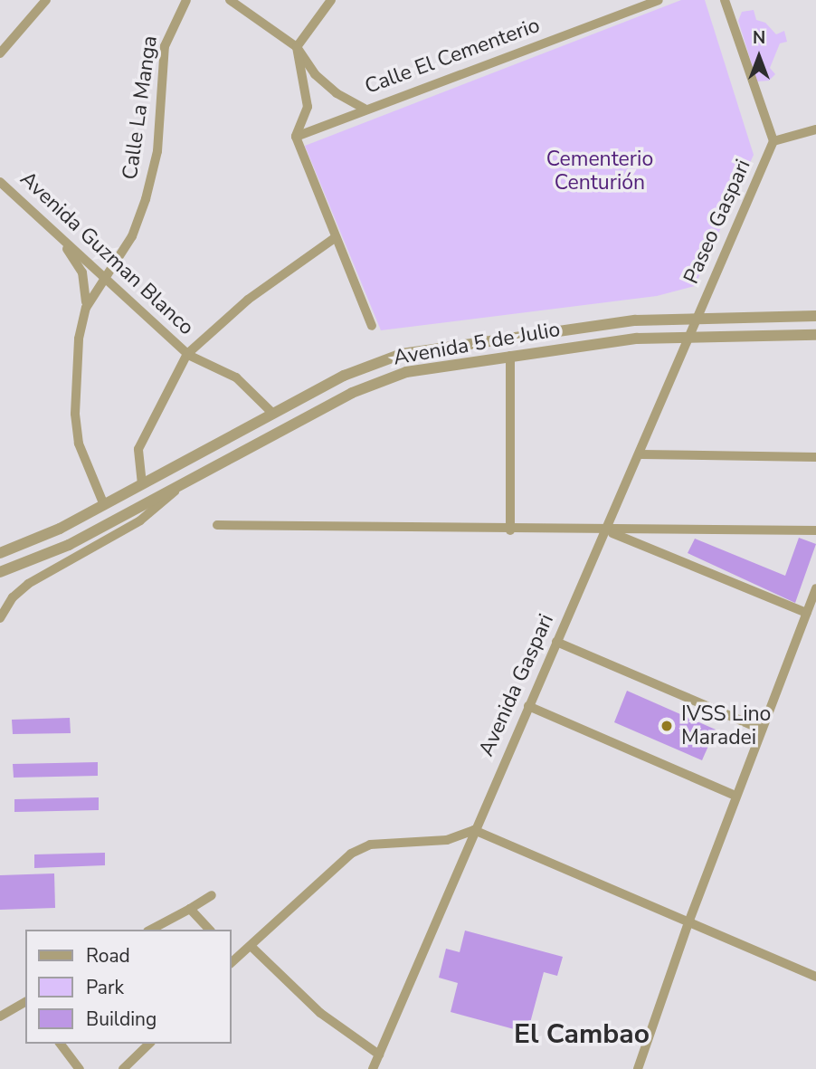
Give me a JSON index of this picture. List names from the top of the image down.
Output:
{
  "streets": {
    "street": [
      "Calle El Cementerio",
      "Calle La Manga",
      "Paseo Gaspari",
      "Avenida Guzman Blanco",
      "Avenida 5 de Julio",
      "Avenida Gaspari"
    ]
  },
  "crossings": [
    ["Calle La Manga", "Avenida Guzman Blanco"],
    ["Calle La Manga", "Avenida 5 de Julio"],
    ["Paseo Gaspari", "Avenida 5 de Julio"],
    ["Paseo Gaspari", "Avenida Gaspari"],
    ["Avenida Guzman Blanco", "Avenida 5 de Julio"],
    ["Avenida 5 de Julio", "Avenida Gaspari"]
  ],
  "districts": ["El Cambao"],
  "parks": ["Cementerio Centurión"],
  "places": ["IVSS Lino Maradei"],
  "legend": ["Road", "Park", "Building"],
  "north": "top"
}
